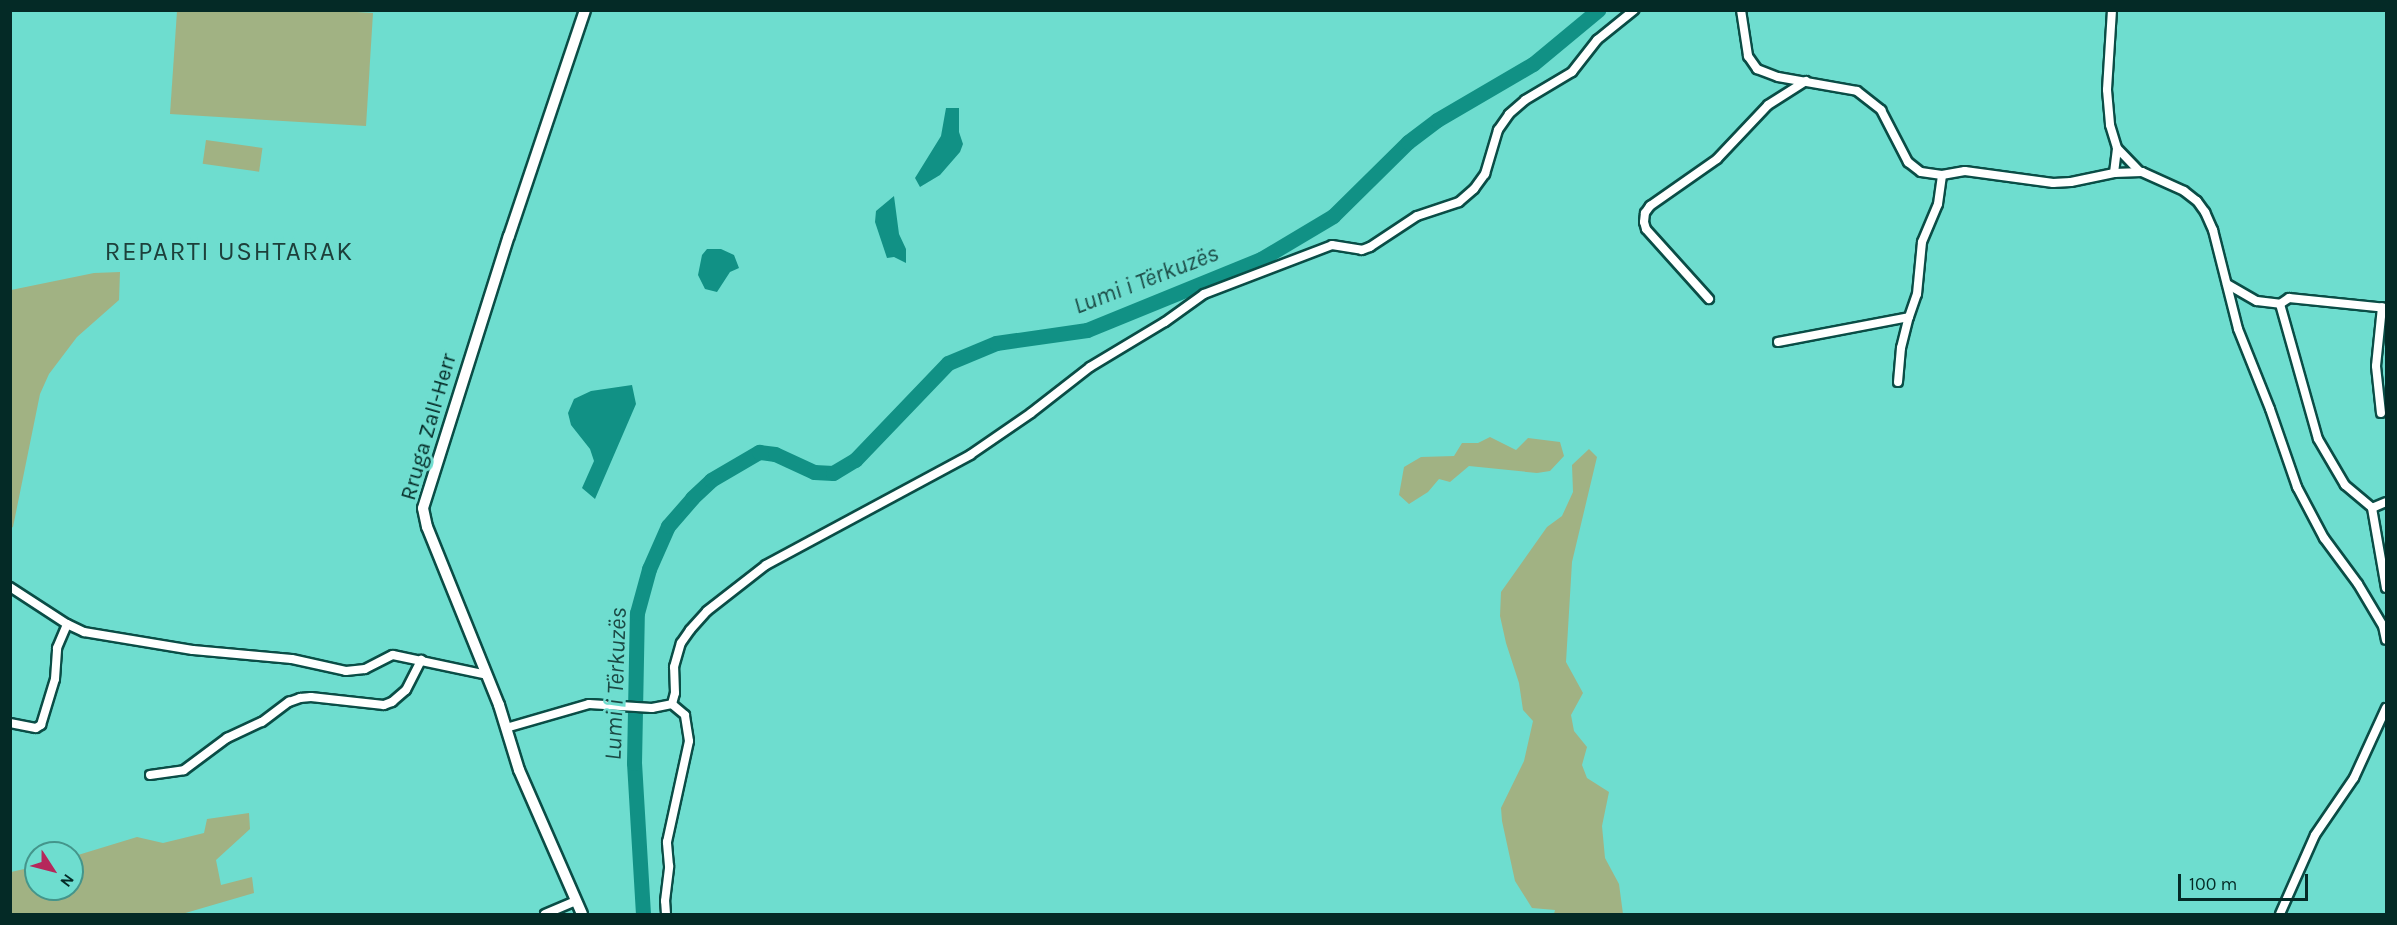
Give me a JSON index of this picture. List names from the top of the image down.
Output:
{
  "streets": {
    "main road": ["Rruga Zall-Herr"]
  },
  "districts": ["REPARTI USHTARAK"],
  "water": ["Lumi i Tërkuzës"],
  "scale_bar": "100 m",
  "north": "bottom right"
}
